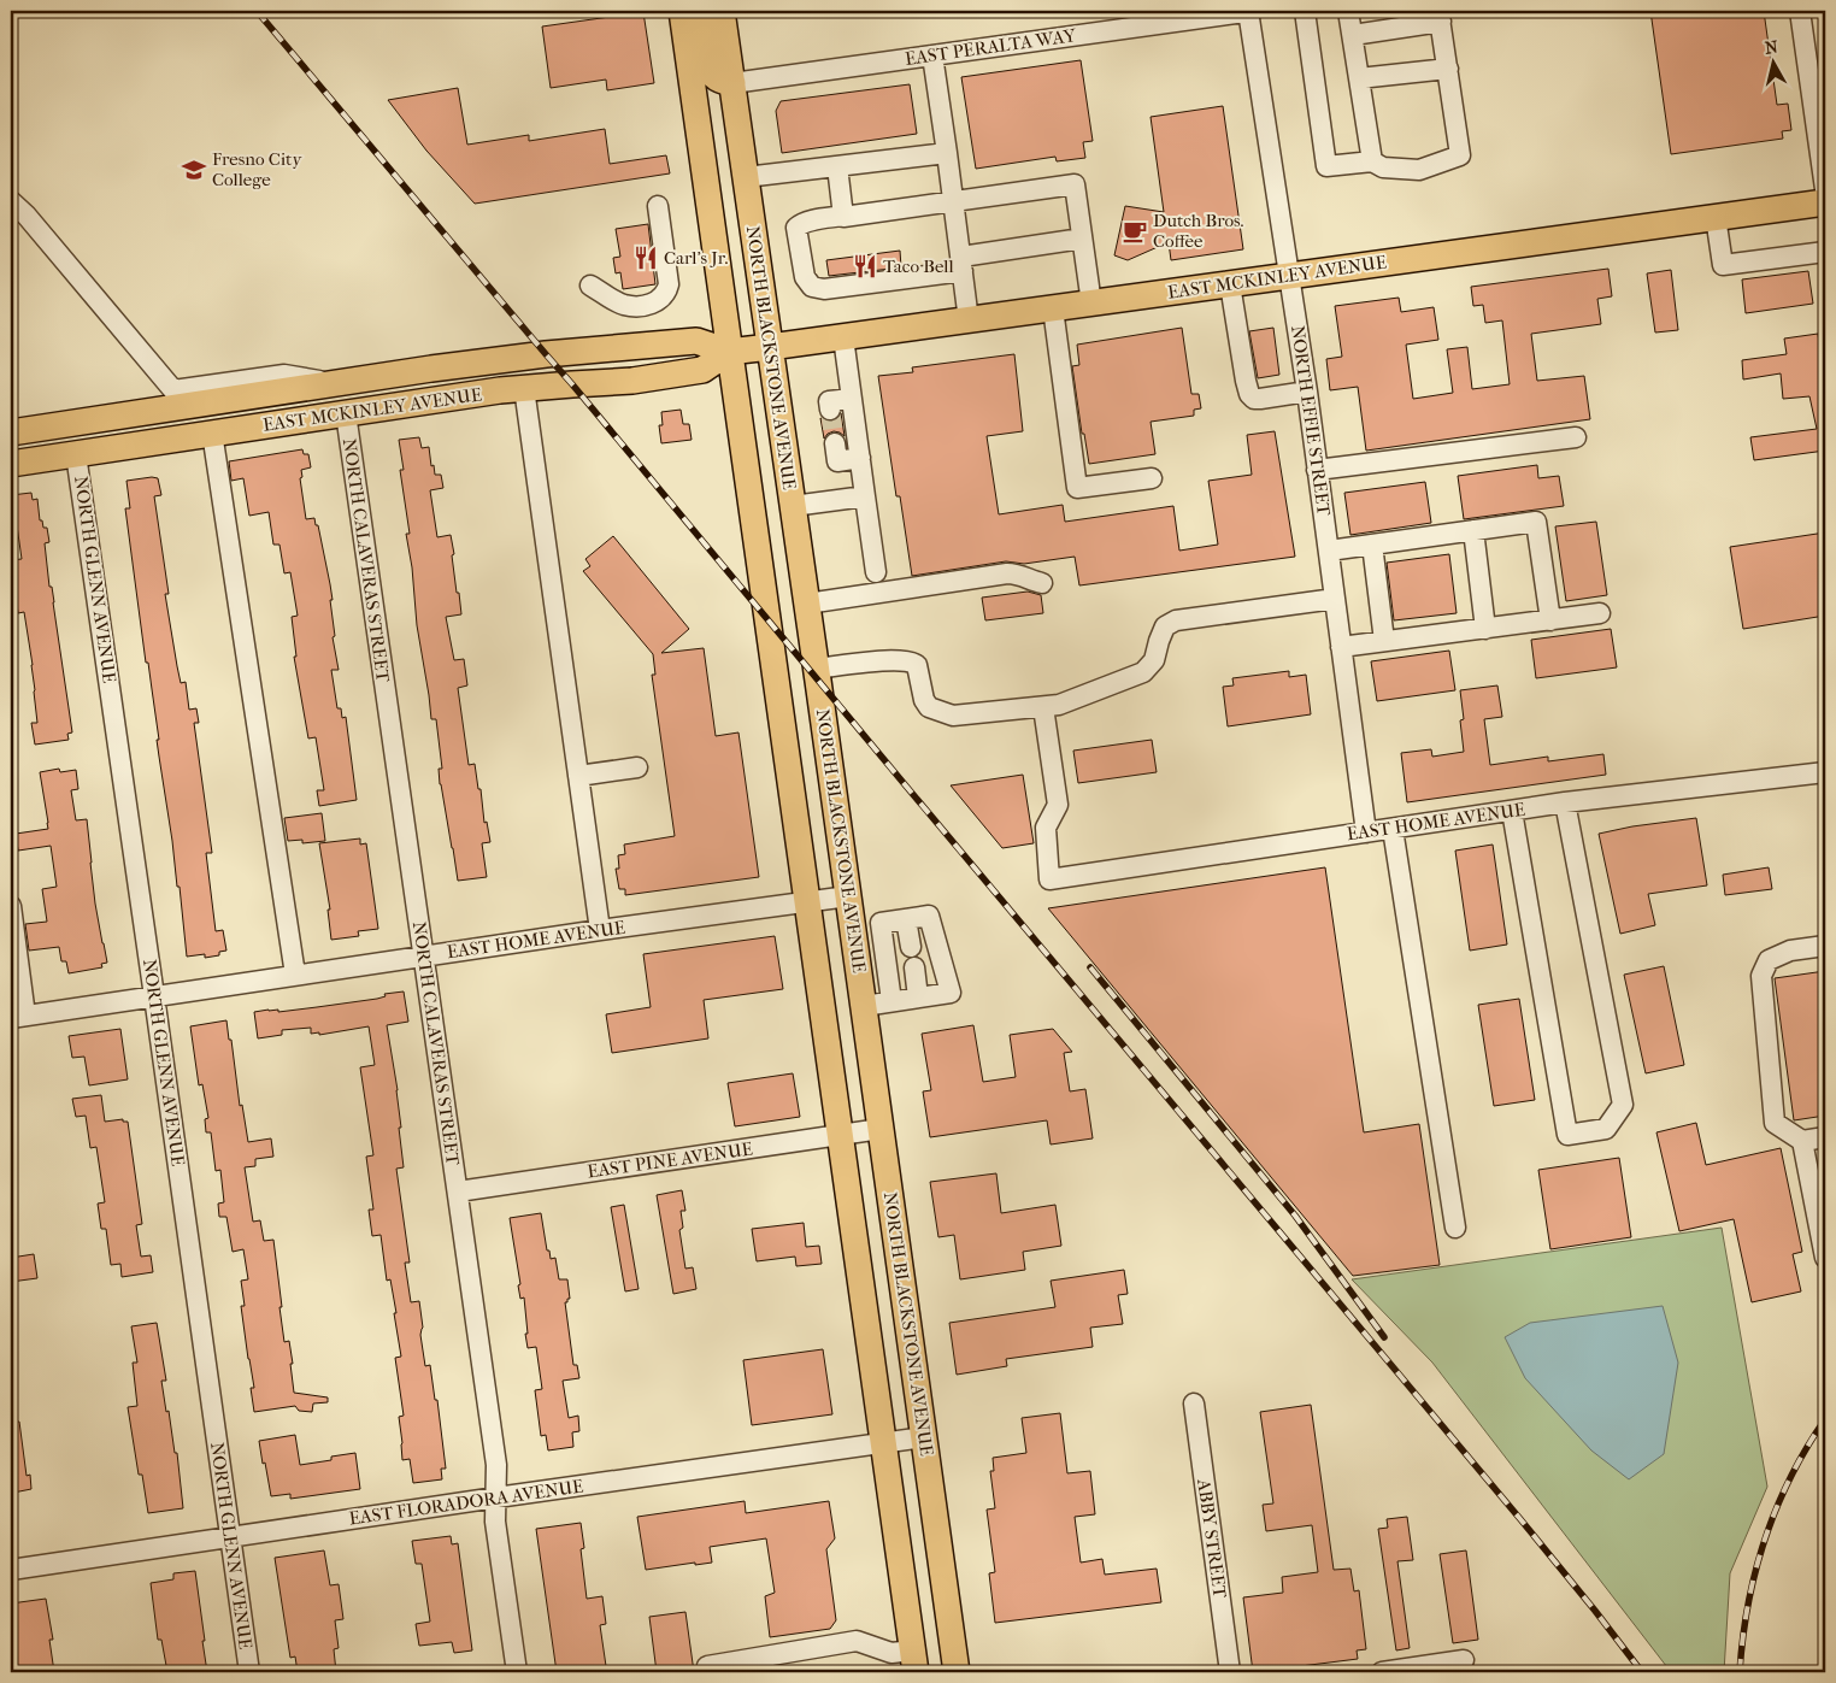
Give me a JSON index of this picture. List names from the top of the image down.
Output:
{
  "streets": {
    "main road": ["EAST MCKINLEY AVENUE", "NORTH BLACKSTONE AVENUE"],
    "street": [
      "EAST PERALTA WAY",
      "NORTH EFFIE STREET",
      "NORTH CALAVERAS STREET",
      "NORTH GLENN AVENUE",
      "EAST HOME AVENUE",
      "EAST PINE AVENUE",
      "EAST FLORADORA AVENUE",
      "ABBY STREET"
    ]
  },
  "crossings": [
    ["EAST PERALTA WAY", "NORTH BLACKSTONE AVENUE"],
    ["EAST PERALTA WAY", "NORTH EFFIE STREET"],
    ["EAST MCKINLEY AVENUE", "NORTH BLACKSTONE AVENUE"],
    ["EAST MCKINLEY AVENUE", "NORTH EFFIE STREET"],
    ["EAST MCKINLEY AVENUE", "NORTH CALAVERAS STREET"],
    ["EAST MCKINLEY AVENUE", "NORTH GLENN AVENUE"],
    ["NORTH BLACKSTONE AVENUE", "EAST HOME AVENUE"],
    ["NORTH BLACKSTONE AVENUE", "EAST PINE AVENUE"],
    ["NORTH BLACKSTONE AVENUE", "EAST FLORADORA AVENUE"],
    ["NORTH EFFIE STREET", "EAST HOME AVENUE"],
    ["NORTH CALAVERAS STREET", "EAST HOME AVENUE"],
    ["NORTH CALAVERAS STREET", "EAST PINE AVENUE"],
    ["NORTH CALAVERAS STREET", "EAST FLORADORA AVENUE"],
    ["NORTH GLENN AVENUE", "EAST HOME AVENUE"],
    ["NORTH GLENN AVENUE", "EAST FLORADORA AVENUE"]
  ],
  "places": {
    "school or university": ["Fresno City College"],
    "cafe": ["Dutch Bros. Coffee"],
    "restaurant": ["Carl's Jr.", "Taco Bell"]
  },
  "north": "top"
}
